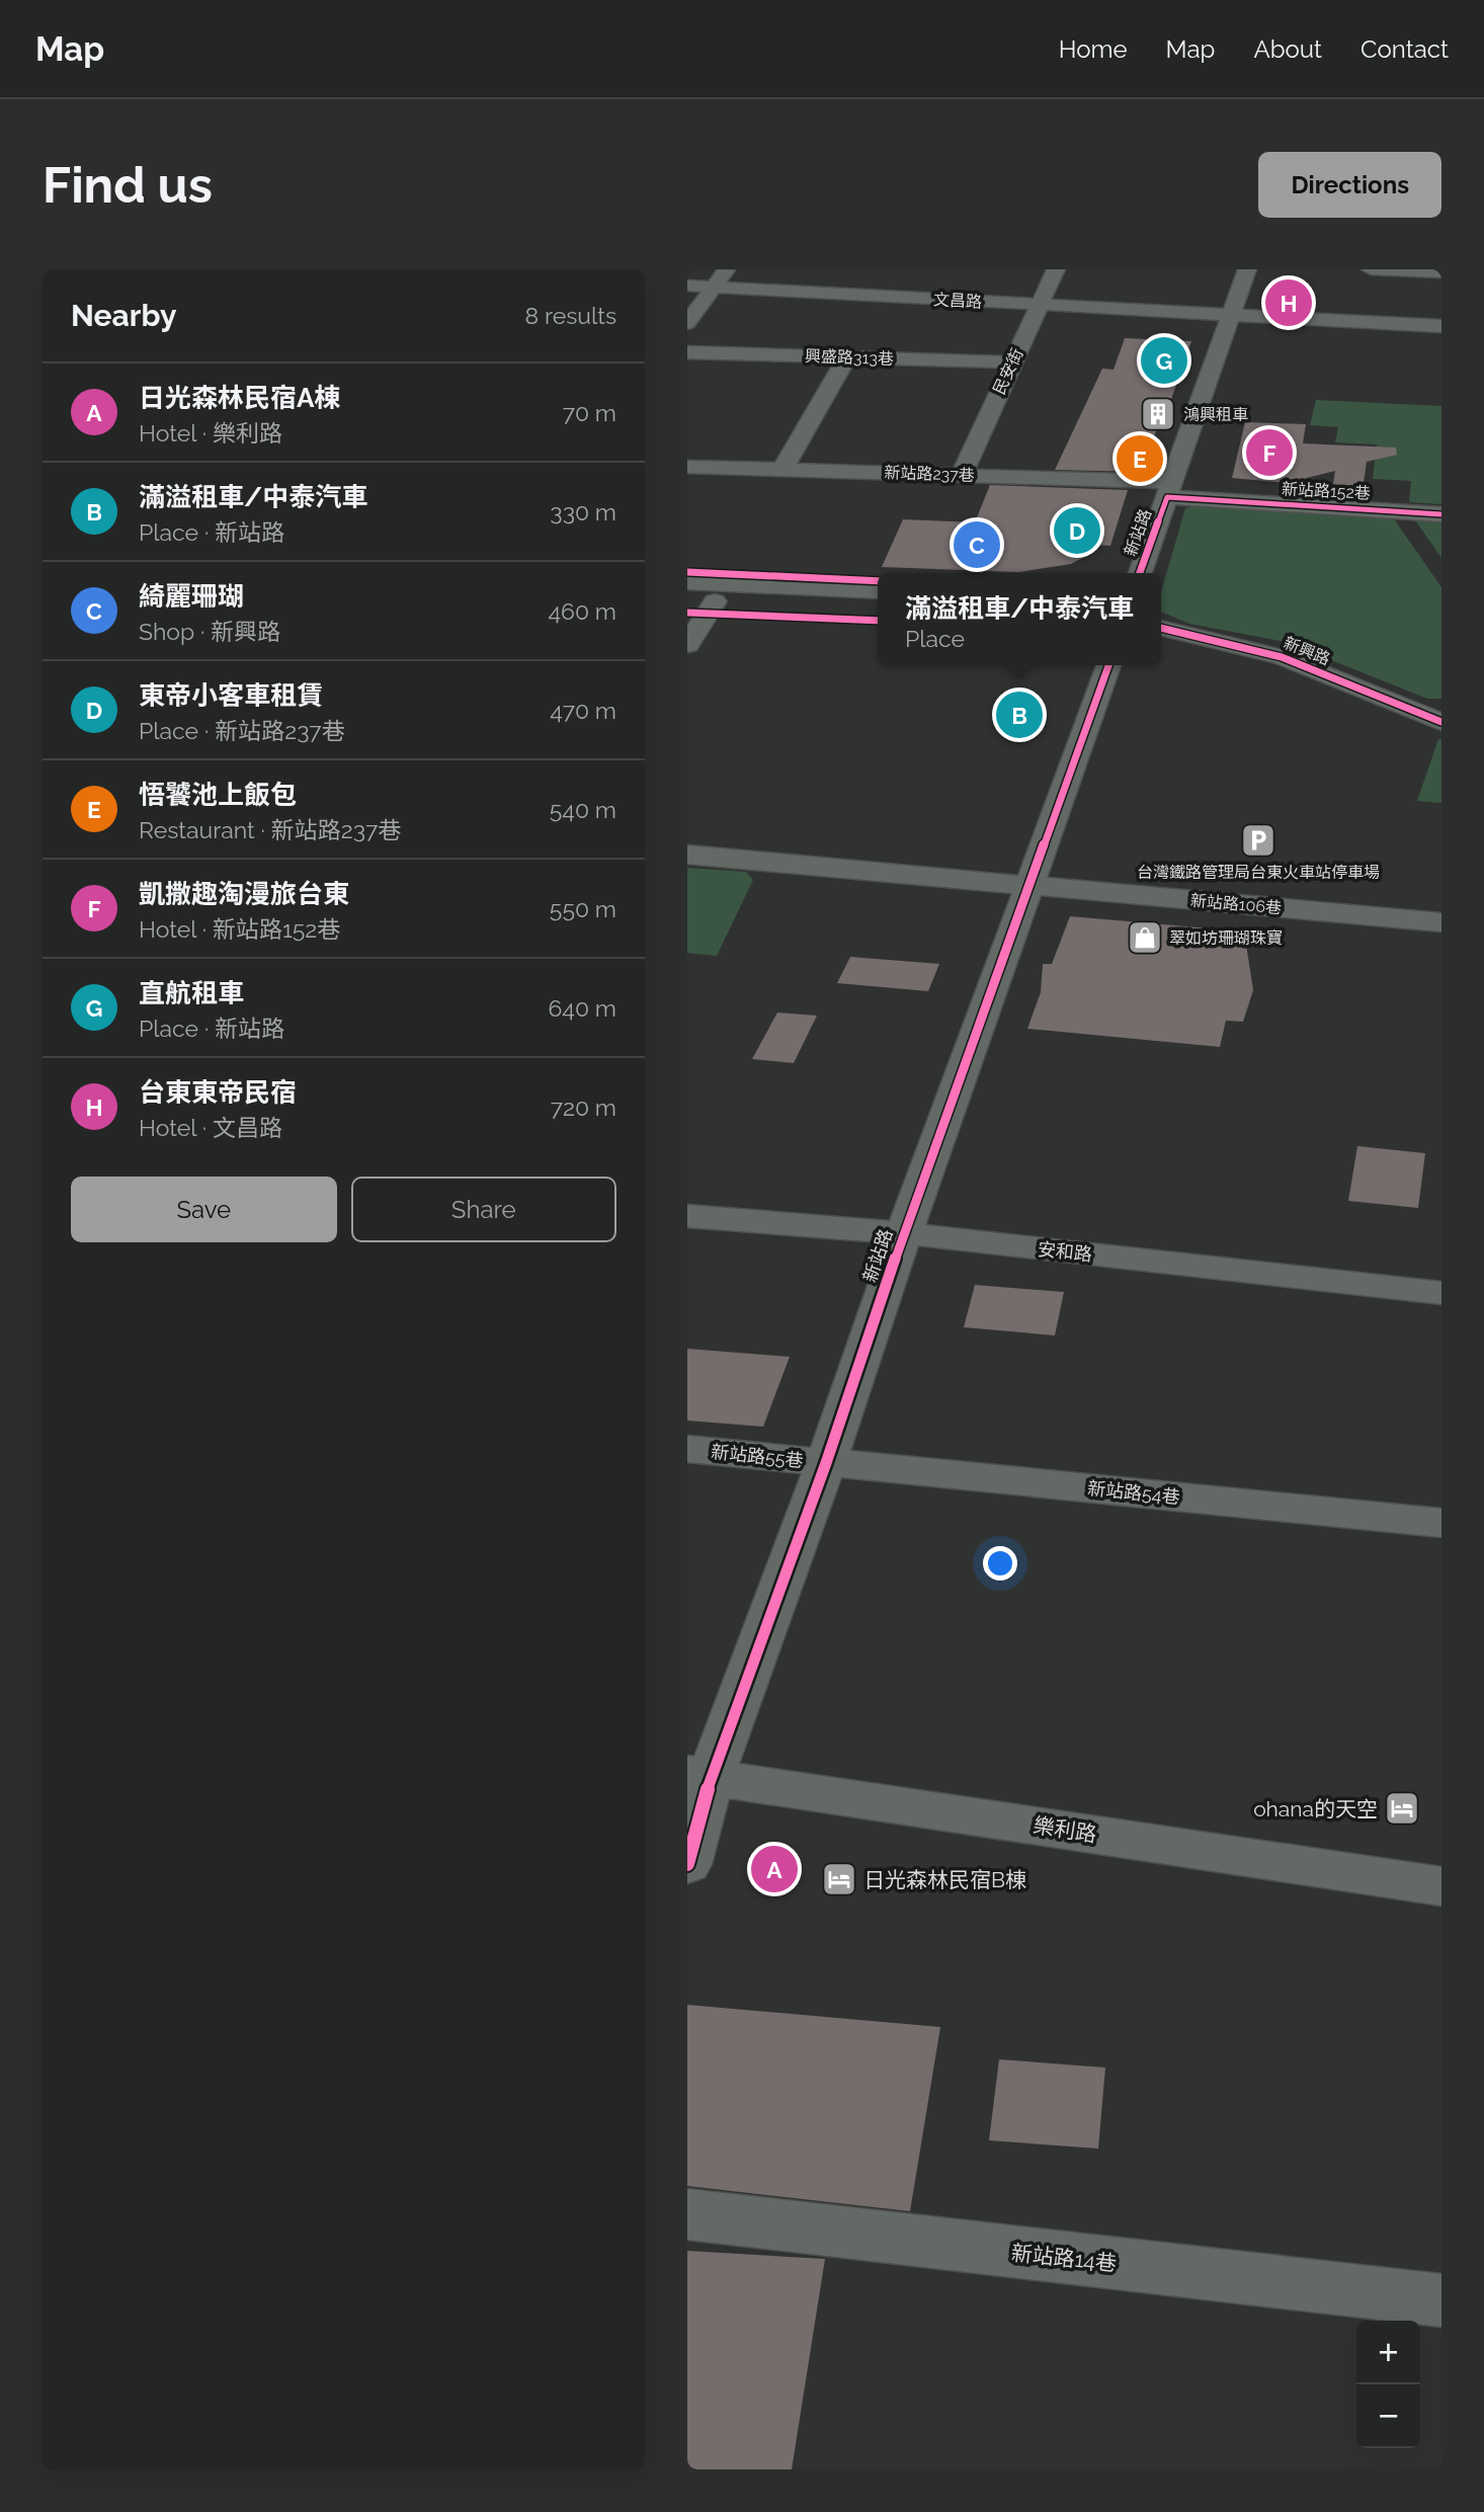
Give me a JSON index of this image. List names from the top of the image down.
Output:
{
  "streets": {
    "street": [
      "文昌路",
      "興盛路313巷",
      "民安街",
      "新站路237巷",
      "新站路152巷",
      "新站路",
      "新興路",
      "新站路106巷",
      "安和路",
      "新站路55巷",
      "新站路54巷",
      "樂利路",
      "新站路14巷"
    ]
  },
  "crossings": [
    ["文昌路", "民安街"],
    ["文昌路", "新站路"],
    ["興盛路313巷", "民安街"],
    ["民安街", "新站路237巷"],
    ["新站路237巷", "新站路152巷"],
    ["新站路237巷", "新站路"],
    ["新站路152巷", "新站路"],
    ["新站路", "新站路106巷"],
    ["新站路", "安和路"],
    ["新站路", "新站路55巷"],
    ["新站路", "新站路54巷"],
    ["新站路", "樂利路"],
    ["新站路55巷", "新站路54巷"]
  ],
  "places": {
    "building": ["鴻興租車"],
    "parking": ["台灣鐵路管理局台東火車站停車場"],
    "shop": ["翠如坊珊瑚珠寶"],
    "hotel": ["ohana的天空", "日光森林民宿B棟"]
  },
  "page": {
    "header": "Map",
    "nav": [
      "Home",
      "Map",
      "About",
      "Contact"
    ],
    "buttons": [
      "Directions",
      ["Save", "Share"]
    ],
    "title": "Find us",
    "heading": ["Nearby", "8 results"],
    "pins": [
      "H",
      "G",
      "F",
      "E",
      "D",
      "C",
      "B",
      "A"
    ],
    "list": [
      {
        "mark": "A",
        "name": "日光森林民宿A棟",
        "note": "Hotel · 樂利路",
        "value": "70 m"
      },
      {
        "mark": "B",
        "name": "滿溢租車/中泰汽車",
        "note": "Place · 新站路",
        "value": "330 m"
      },
      {
        "mark": "C",
        "name": "綺麗珊瑚",
        "note": "Shop · 新興路",
        "value": "460 m"
      },
      {
        "mark": "D",
        "name": "東帝小客車租賃",
        "note": "Place · 新站路237巷",
        "value": "470 m"
      },
      {
        "mark": "E",
        "name": "悟饕池上飯包",
        "note": "Restaurant · 新站路237巷",
        "value": "540 m"
      },
      {
        "mark": "F",
        "name": "凱撒趣淘漫旅台東",
        "note": "Hotel · 新站路152巷",
        "value": "550 m"
      },
      {
        "mark": "G",
        "name": "直航租車",
        "note": "Place · 新站路",
        "value": "640 m"
      },
      {
        "mark": "H",
        "name": "台東東帝民宿",
        "note": "Hotel · 文昌路",
        "value": "720 m"
      }
    ],
    "popup": ["滿溢租車/中泰汽車", "Place"],
    "map_buttons": ["+", "−"]
  }
}
